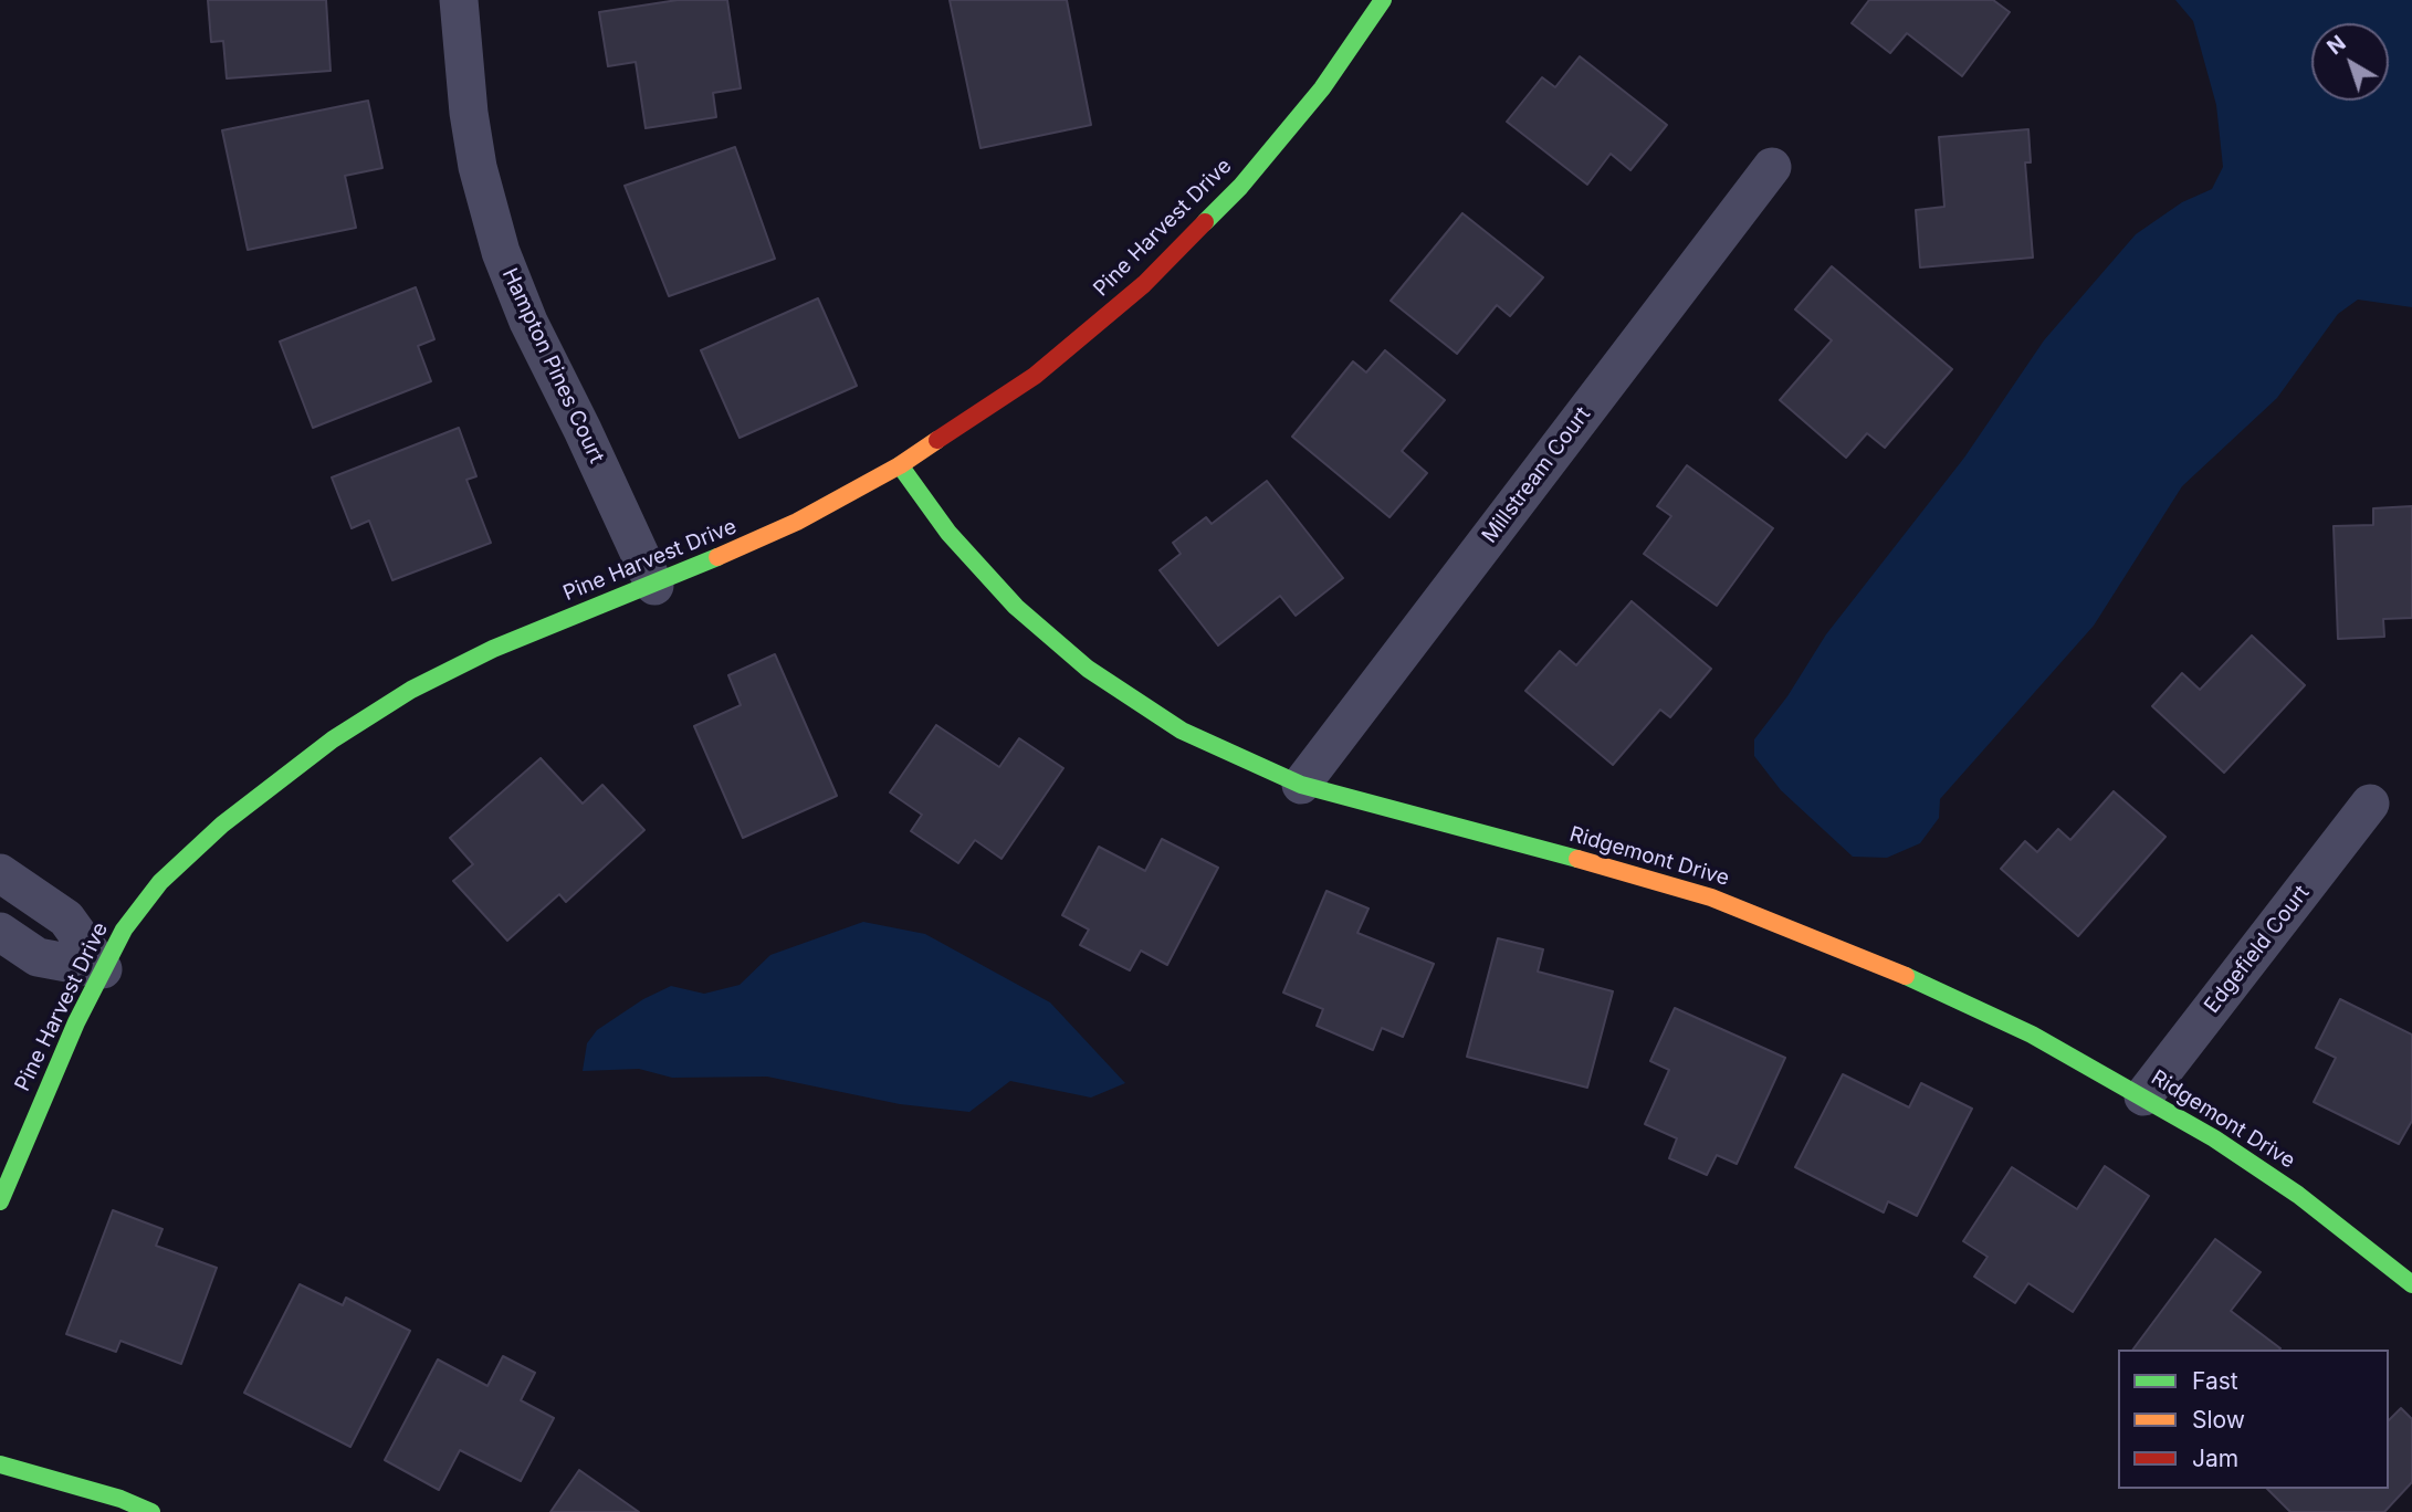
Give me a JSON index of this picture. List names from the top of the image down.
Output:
{
  "streets": {
    "street": [
      "Pine Harvest Drive",
      "Hampton Pines Court",
      "Millstream Court",
      "Ridgemont Drive",
      "Edgefield Court"
    ]
  },
  "crossings": [
    ["Pine Harvest Drive", "Hampton Pines Court"],
    ["Pine Harvest Drive", "Ridgemont Drive"],
    ["Millstream Court", "Ridgemont Drive"],
    ["Ridgemont Drive", "Edgefield Court"]
  ],
  "legend": ["Fast", "Slow", "Jam"],
  "north": "top left"
}
